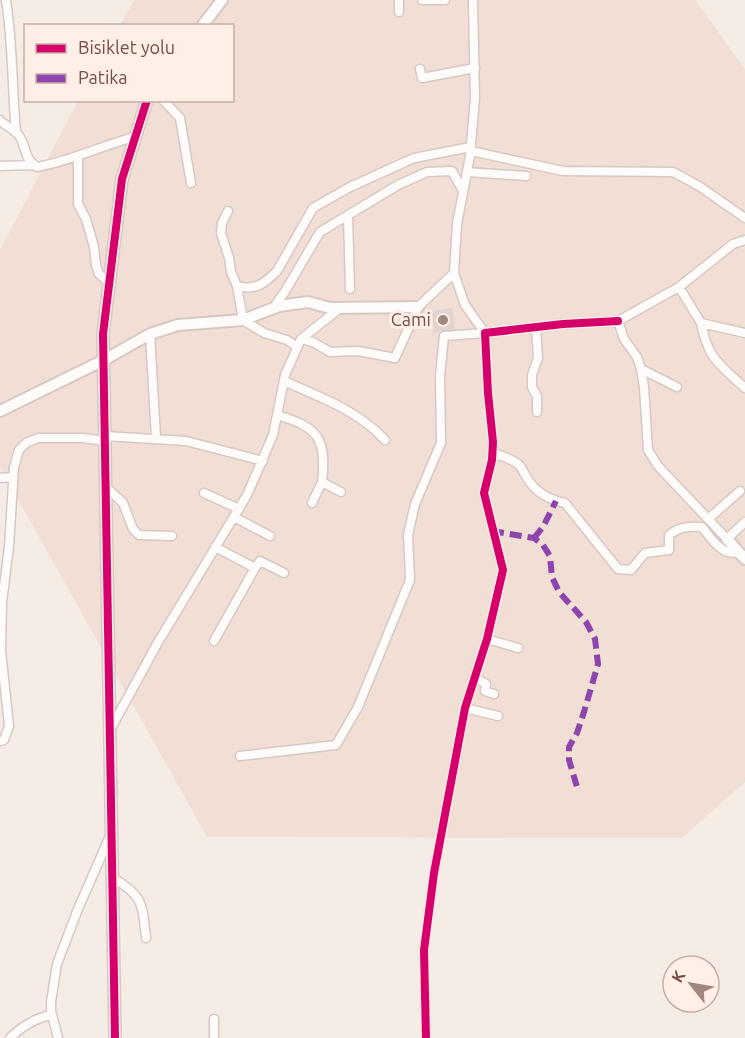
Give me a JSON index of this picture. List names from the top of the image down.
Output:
{
  "places": ["Cami"],
  "legend": ["Bisiklet yolu", "Patika"],
  "north": "top left"
}
